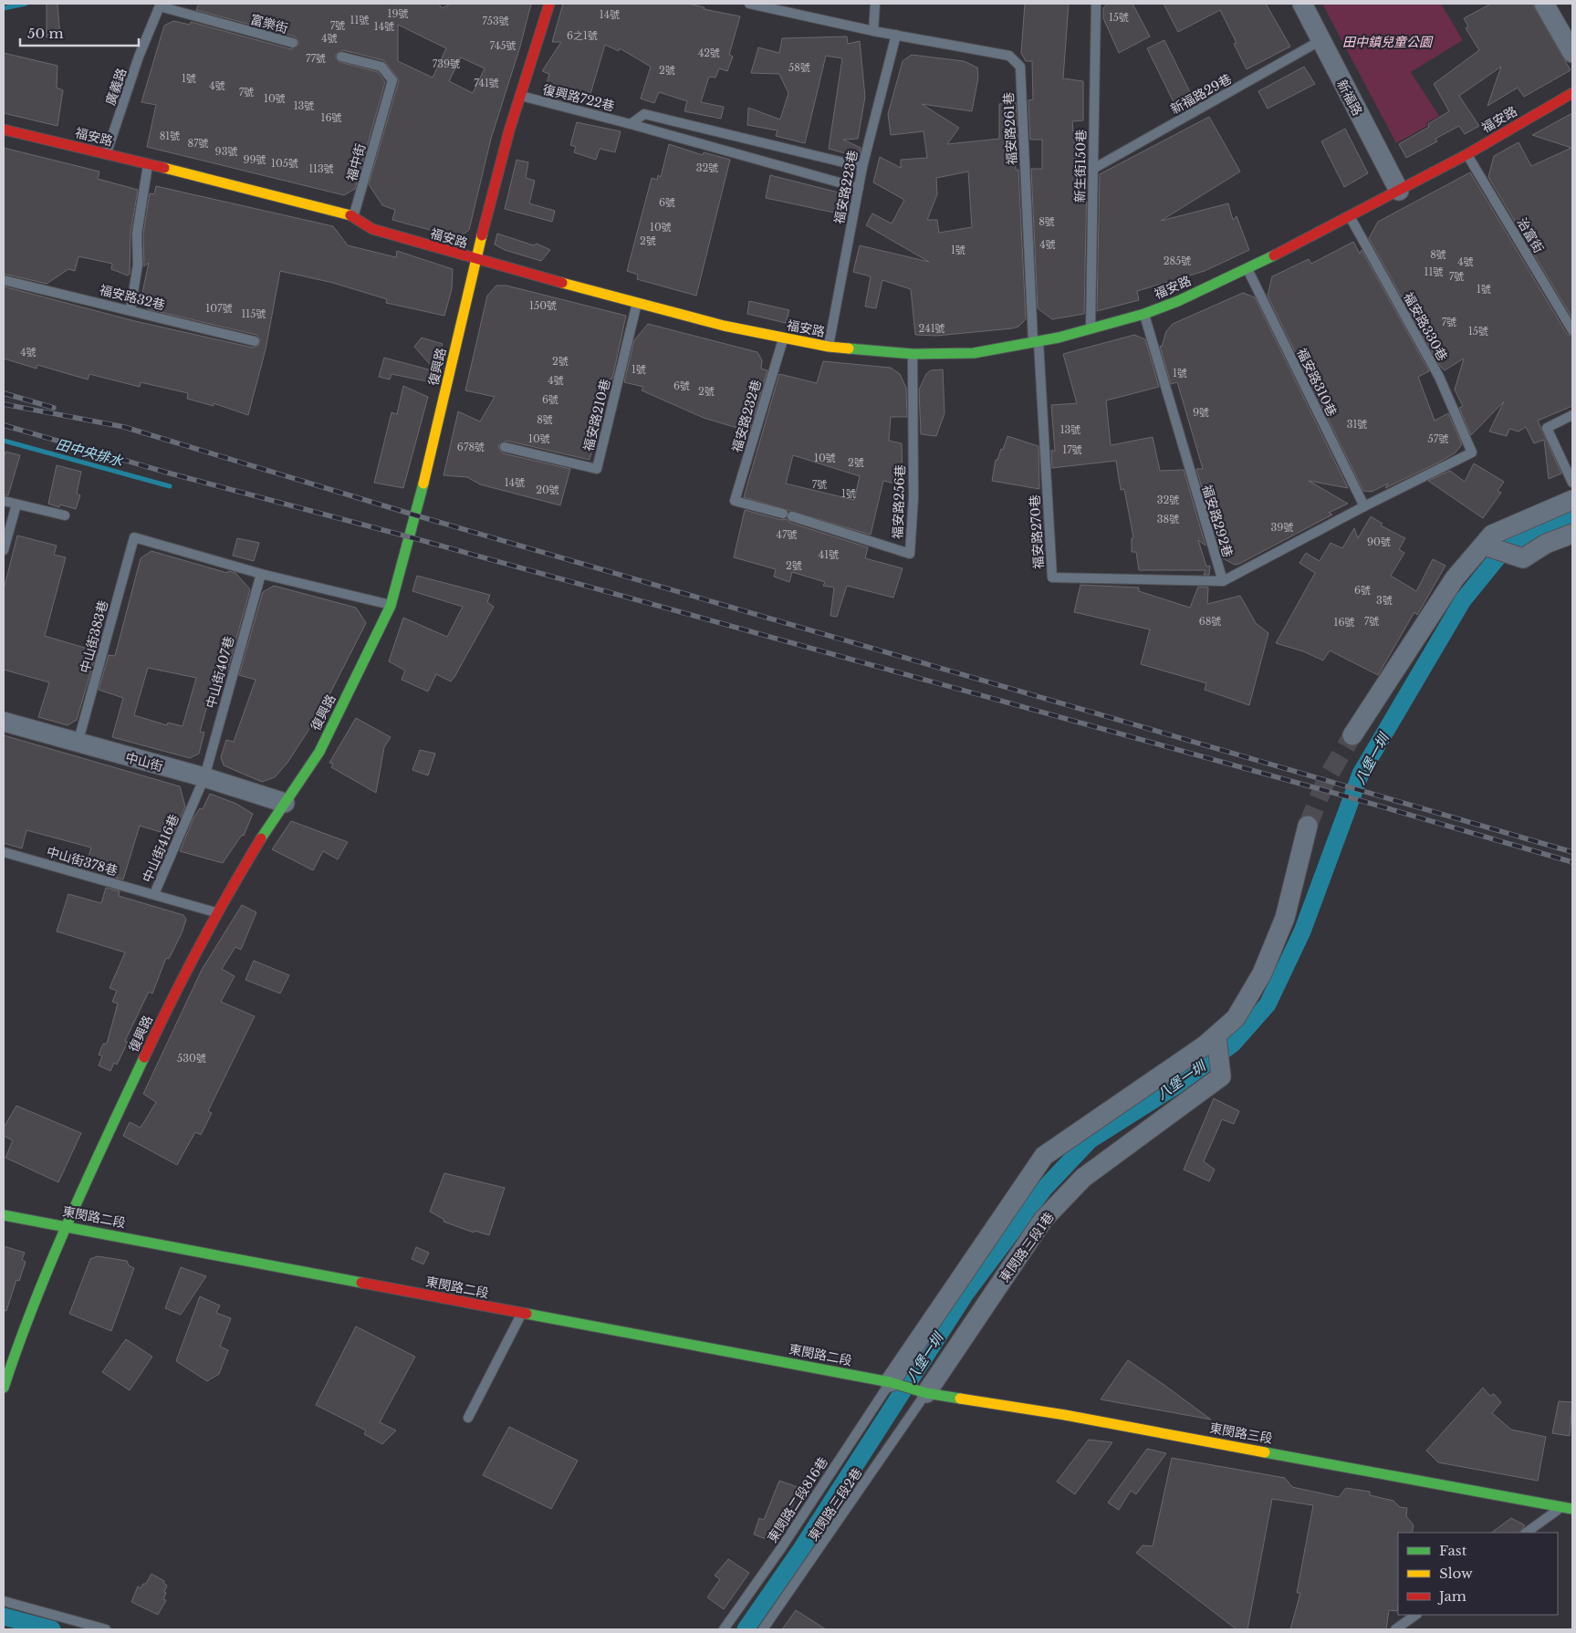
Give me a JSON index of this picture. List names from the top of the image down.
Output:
{
  "streets": {
    "street": [
      "新福路",
      "福安路",
      "復興路",
      "中山街",
      "東閔路二段",
      "東閔路三段1巷",
      "東閔路三段"
    ],
    "lane": [
      "富樂街",
      "廣義路",
      "新福路29巷",
      "復興路722巷",
      "福安路261巷",
      "福中街",
      "新生街150巷",
      "福安路223巷",
      "治富街",
      "福安路32巷",
      "福安路330巷",
      "福安路310巷",
      "福安路210巷",
      "福安路232巷",
      "福安路256巷",
      "福安路292巷",
      "福安路270巷",
      "中山街383巷",
      "中山街407巷",
      "中山街416巷",
      "中山街378巷",
      "東閔路二段816巷",
      "東閔路三段2巷"
    ]
  },
  "crossings": [
    ["富樂街", "廣義路"],
    ["廣義路", "福安路"],
    ["新福路29巷", "新福路"],
    ["新福路29巷", "新生街150巷"],
    ["復興路722巷", "福安路223巷"],
    ["復興路722巷", "復興路"],
    ["新福路", "福安路"],
    ["福安路", "福安路261巷"],
    ["福安路", "福中街"],
    ["福安路", "新生街150巷"],
    ["福安路", "福安路223巷"],
    ["福安路", "治富街"],
    ["福安路", "福安路330巷"],
    ["福安路", "復興路"],
    ["福安路", "福安路310巷"],
    ["福安路", "福安路210巷"],
    ["福安路", "福安路232巷"],
    ["福安路", "福安路256巷"],
    ["福安路", "福安路292巷"],
    ["福安路", "福安路270巷"],
    ["福安路261巷", "福安路223巷"],
    ["福安路261巷", "福安路270巷"],
    ["福安路330巷", "福安路292巷"],
    ["復興路", "中山街"],
    ["復興路", "中山街416巷"],
    ["復興路", "東閔路二段"],
    ["福安路310巷", "福安路292巷"],
    ["福安路232巷", "福安路256巷"],
    ["福安路292巷", "福安路270巷"],
    ["中山街383巷", "中山街407巷"],
    ["中山街383巷", "中山街"],
    ["中山街407巷", "中山街"],
    ["中山街407巷", "中山街416巷"],
    ["中山街", "中山街416巷"],
    ["中山街416巷", "中山街378巷"],
    ["東閔路二段", "東閔路三段"],
    ["東閔路二段", "東閔路二段816巷"],
    ["東閔路三段1巷", "東閔路三段"],
    ["東閔路三段1巷", "東閔路三段2巷"],
    ["東閔路三段", "東閔路二段816巷"],
    ["東閔路三段", "東閔路三段2巷"]
  ],
  "water": ["田中央排水", "八堡一圳"],
  "parks": ["田中鎮兒童公園"],
  "house_numbers": [
    "19號",
    "14號",
    "15號",
    "11號",
    "753號",
    "7號",
    "14號",
    "6之1號",
    "4號",
    "745號",
    "42號",
    "77號",
    "739號",
    "58號",
    "2號",
    "1號",
    "741號",
    "4號",
    "7號",
    "10號",
    "13號",
    "16號",
    "81號",
    "87號",
    "93號",
    "99號",
    "105號",
    "32號",
    "113號",
    "6號",
    "8號",
    "10號",
    "2號",
    "4號",
    "1號",
    "8號",
    "285號",
    "4號",
    "11號",
    "7號",
    "1號",
    "150號",
    "107號",
    "115號",
    "7號",
    "241號",
    "15號",
    "4號",
    "2號",
    "1號",
    "1號",
    "4號",
    "6號",
    "2號",
    "6號",
    "9號",
    "8號",
    "31號",
    "13號",
    "10號",
    "57號",
    "678號",
    "17號",
    "10號",
    "2號",
    "14號",
    "7號",
    "20號",
    "1號",
    "32號",
    "38號",
    "39號",
    "47號",
    "90號",
    "41號",
    "2號",
    "6號",
    "3號",
    "68號",
    "7號",
    "16號",
    "530號"
  ],
  "legend": ["Fast", "Slow", "Jam"],
  "scale_bar": "50 m"
}
